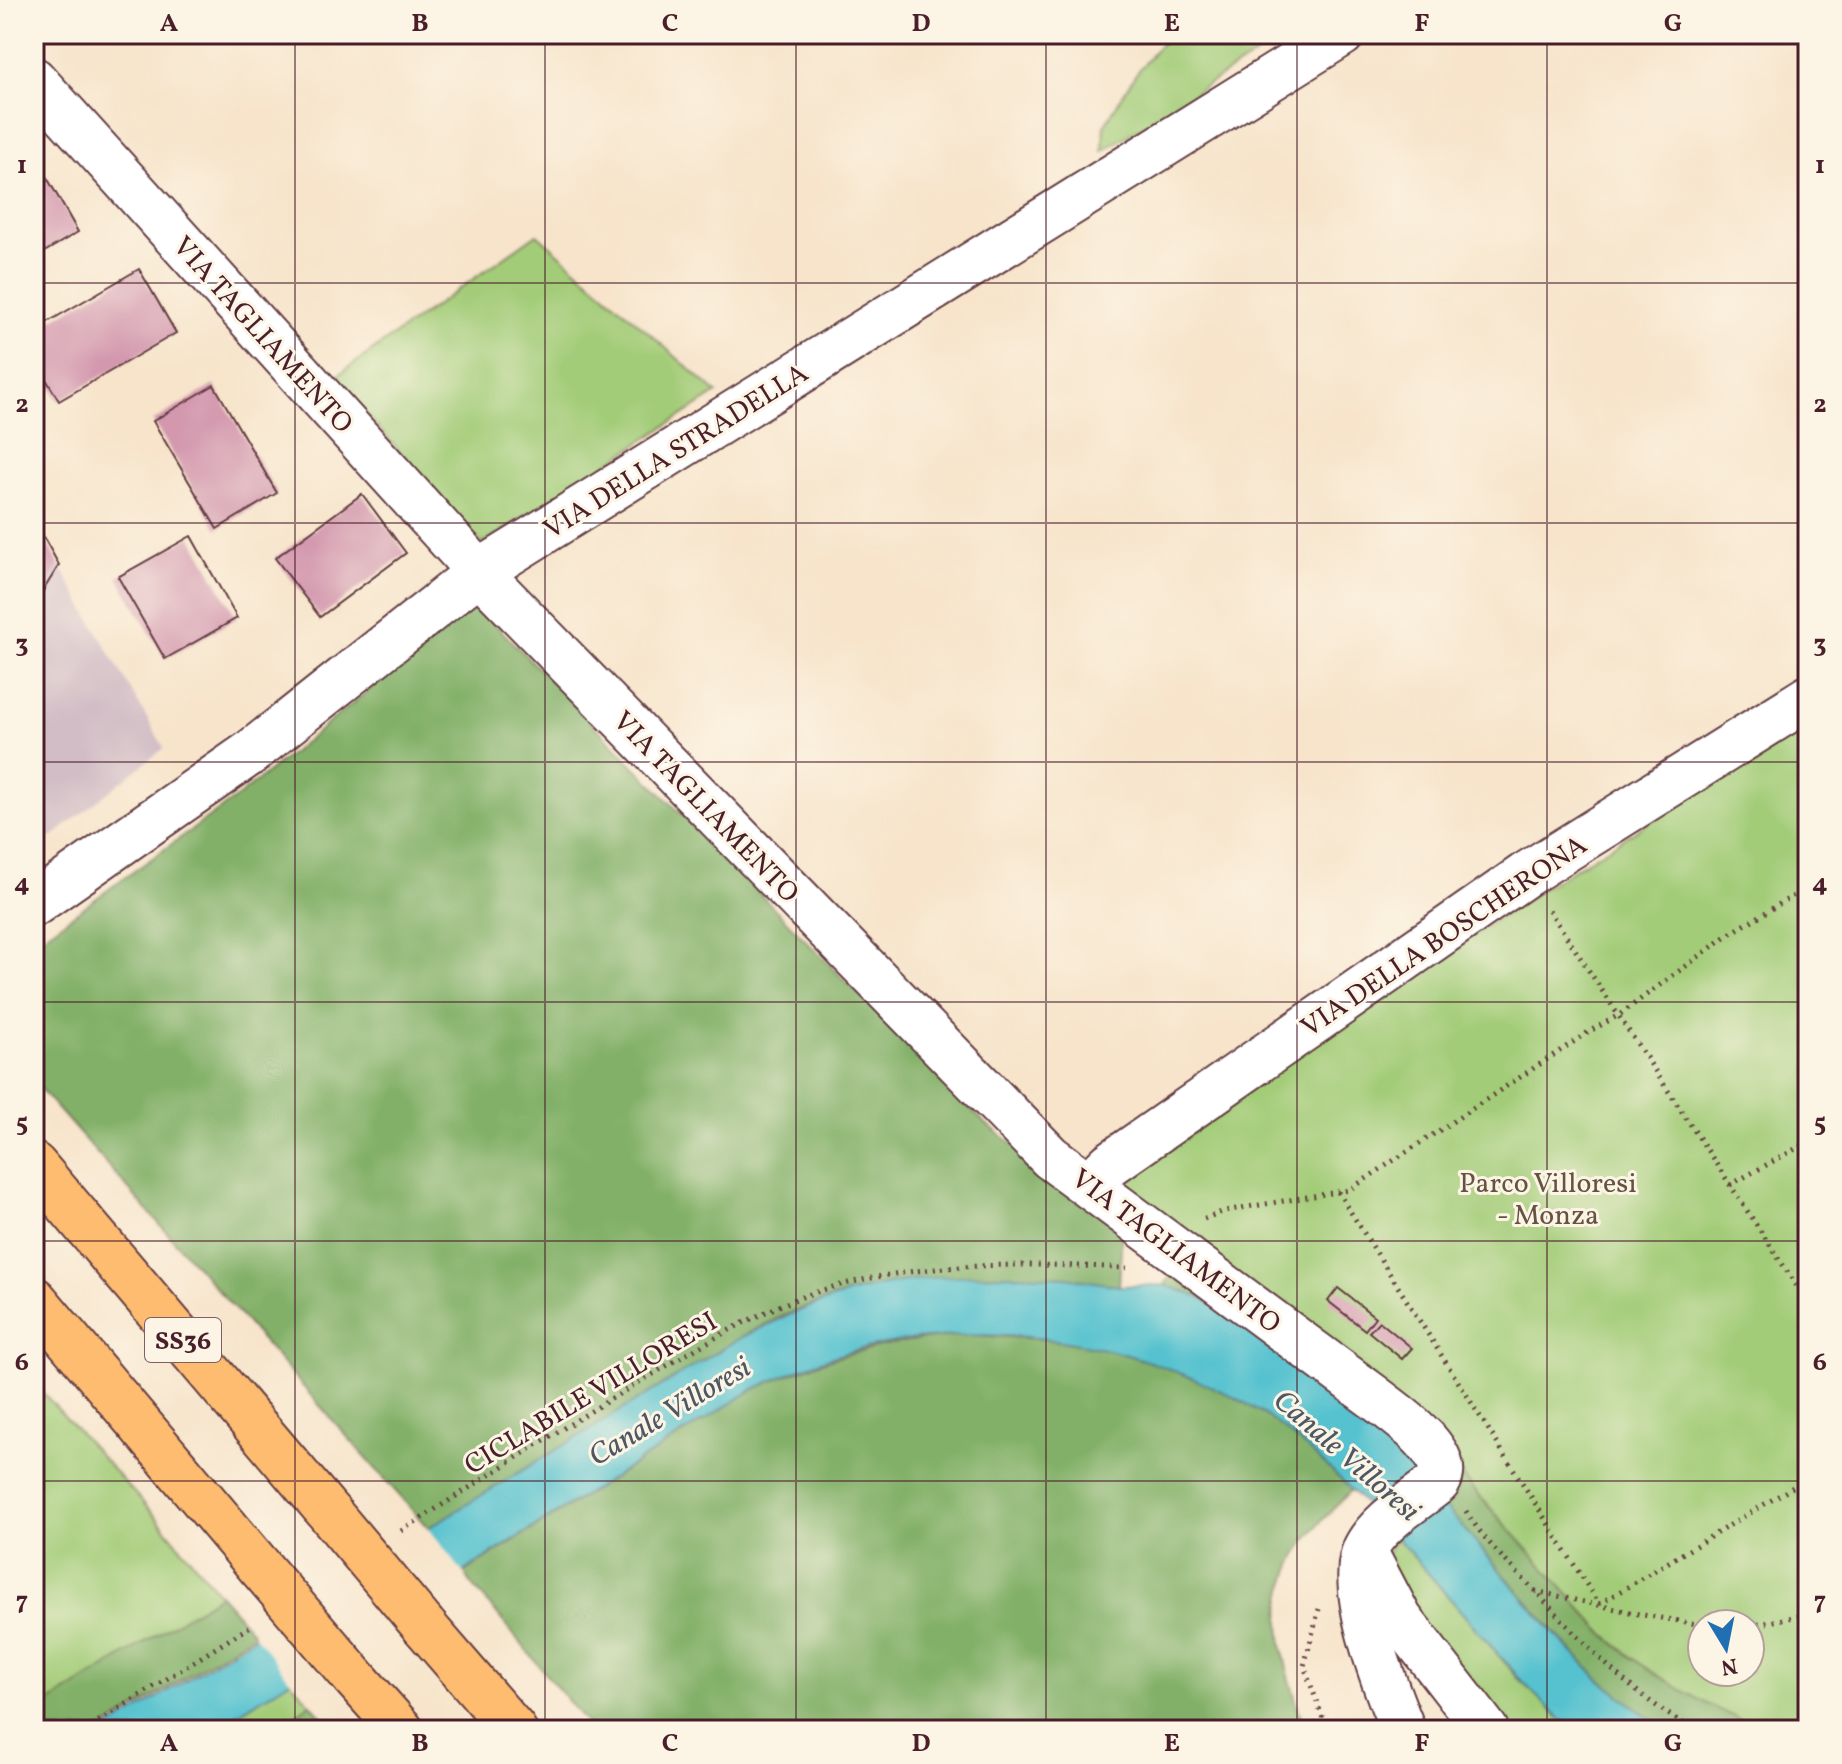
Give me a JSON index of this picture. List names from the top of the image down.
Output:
{
  "streets": {
    "highway": ["SS36"],
    "street": ["VIA TAGLIAMENTO", "VIA DELLA STRADELLA", "VIA DELLA BOSCHERONA"],
    "path": ["CICLABILE VILLORESI"]
  },
  "crossings": [
    ["VIA TAGLIAMENTO", "VIA DELLA STRADELLA"],
    ["VIA TAGLIAMENTO", "VIA DELLA BOSCHERONA"],
    ["VIA TAGLIAMENTO", "CICLABILE VILLORESI"]
  ],
  "water": ["Canale Villoresi"],
  "parks": ["Parco Villoresi - Monza"],
  "north": "bottom",
  "grid": {
    "columns": [
      "A",
      "B",
      "C",
      "D",
      "E",
      "F",
      "G"
    ],
    "rows": [
      "1",
      "2",
      "3",
      "4",
      "5",
      "6",
      "7"
    ]
  }
}
